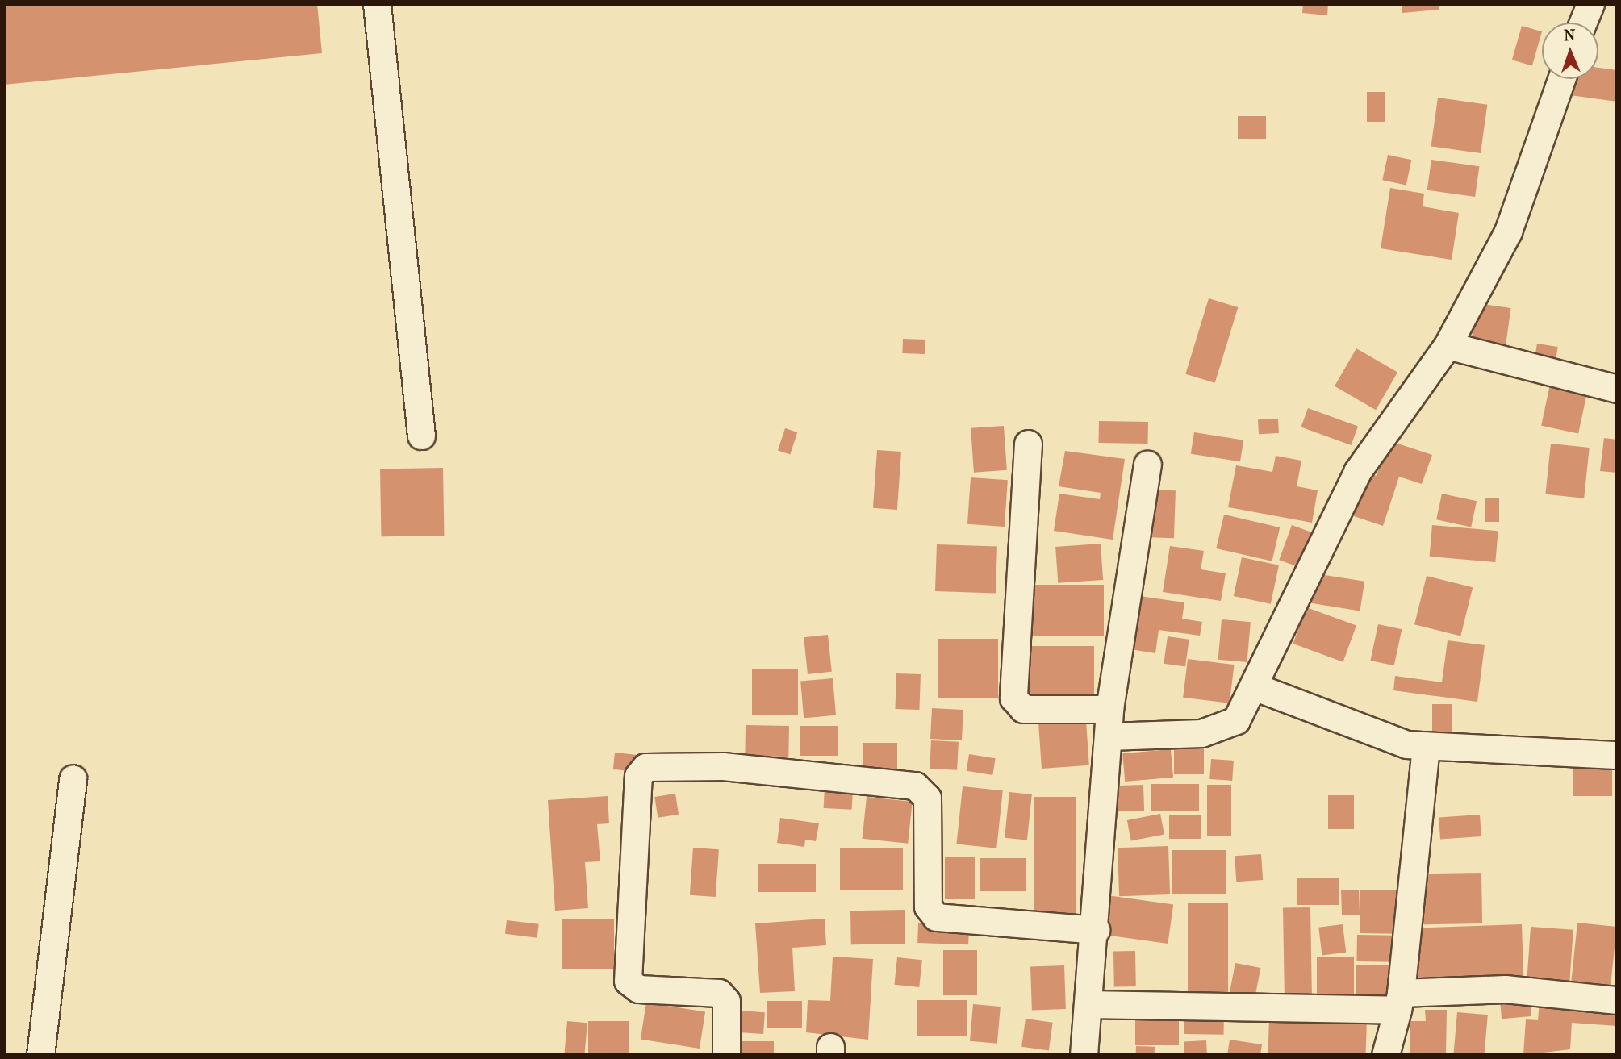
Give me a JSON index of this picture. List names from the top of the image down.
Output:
{
  "north": "top"
}
